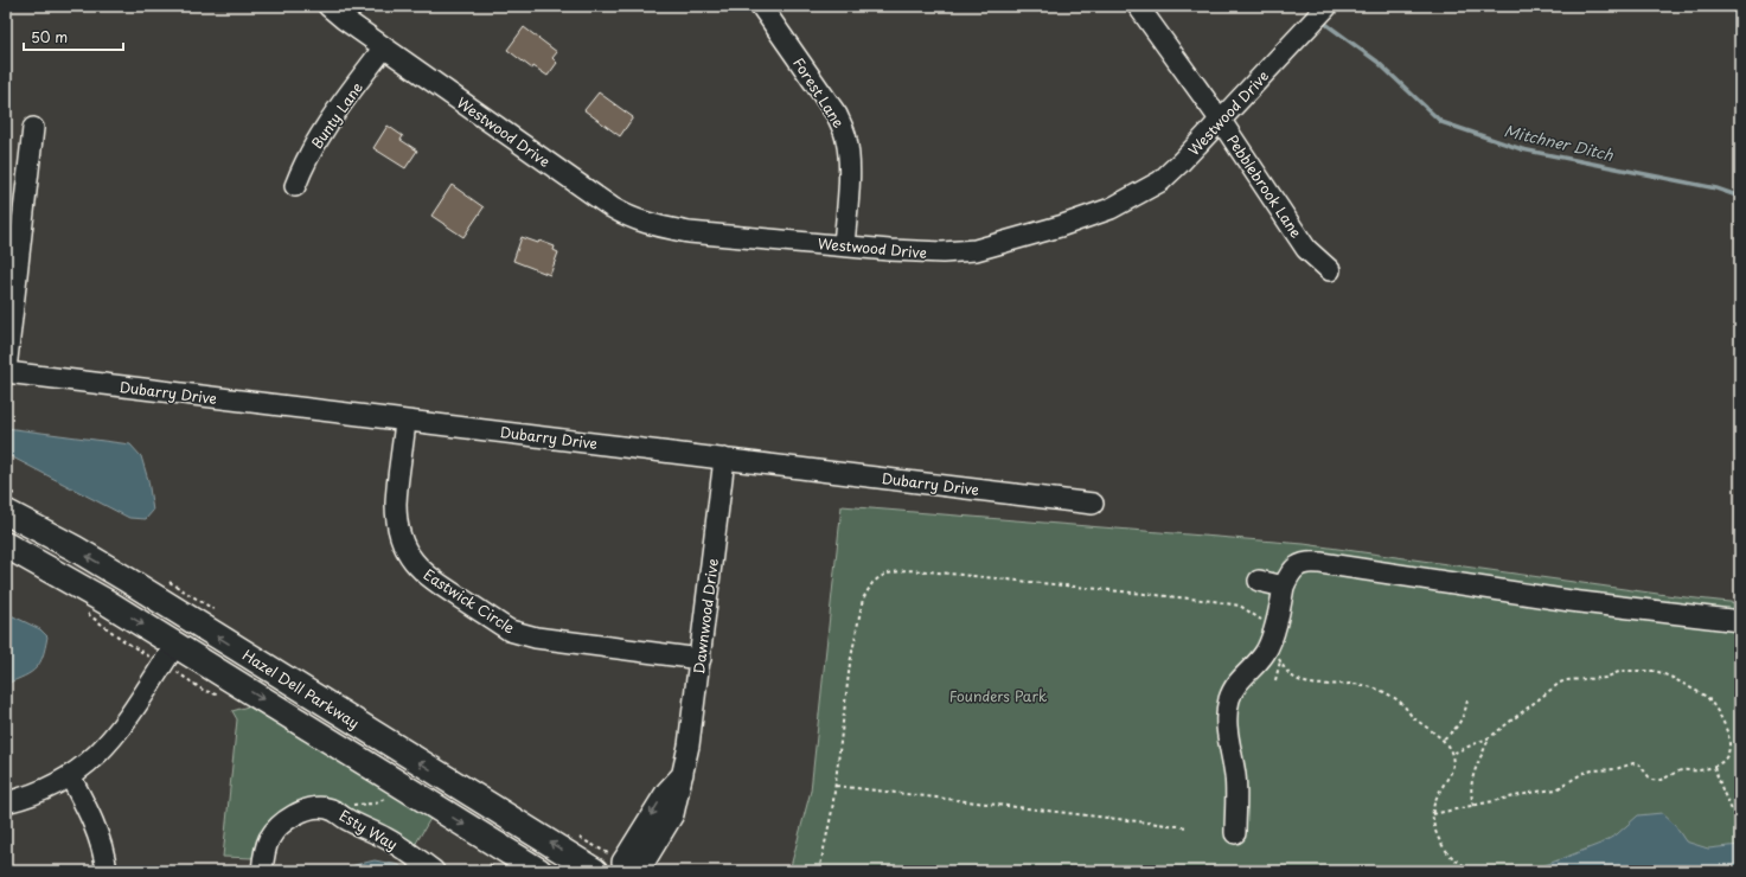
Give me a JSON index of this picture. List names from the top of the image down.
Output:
{
  "streets": {
    "main road": ["Hazel Dell Parkway"],
    "street": [
      "Forest Lane",
      "Westwood Drive",
      "Bunty Lane",
      "Pebblebrook Lane",
      "Dubarry Drive",
      "Eastwick Circle",
      "Dawnwood Drive",
      "Esty Way"
    ]
  },
  "crossings": [
    ["Forest Lane", "Westwood Drive"],
    ["Westwood Drive", "Bunty Lane"],
    ["Westwood Drive", "Pebblebrook Lane"],
    ["Dubarry Drive", "Eastwick Circle"],
    ["Dubarry Drive", "Dawnwood Drive"],
    ["Eastwick Circle", "Dawnwood Drive"]
  ],
  "water": ["Mitchner Ditch"],
  "parks": ["Founders Park"],
  "scale_bar": "50 m"
}
